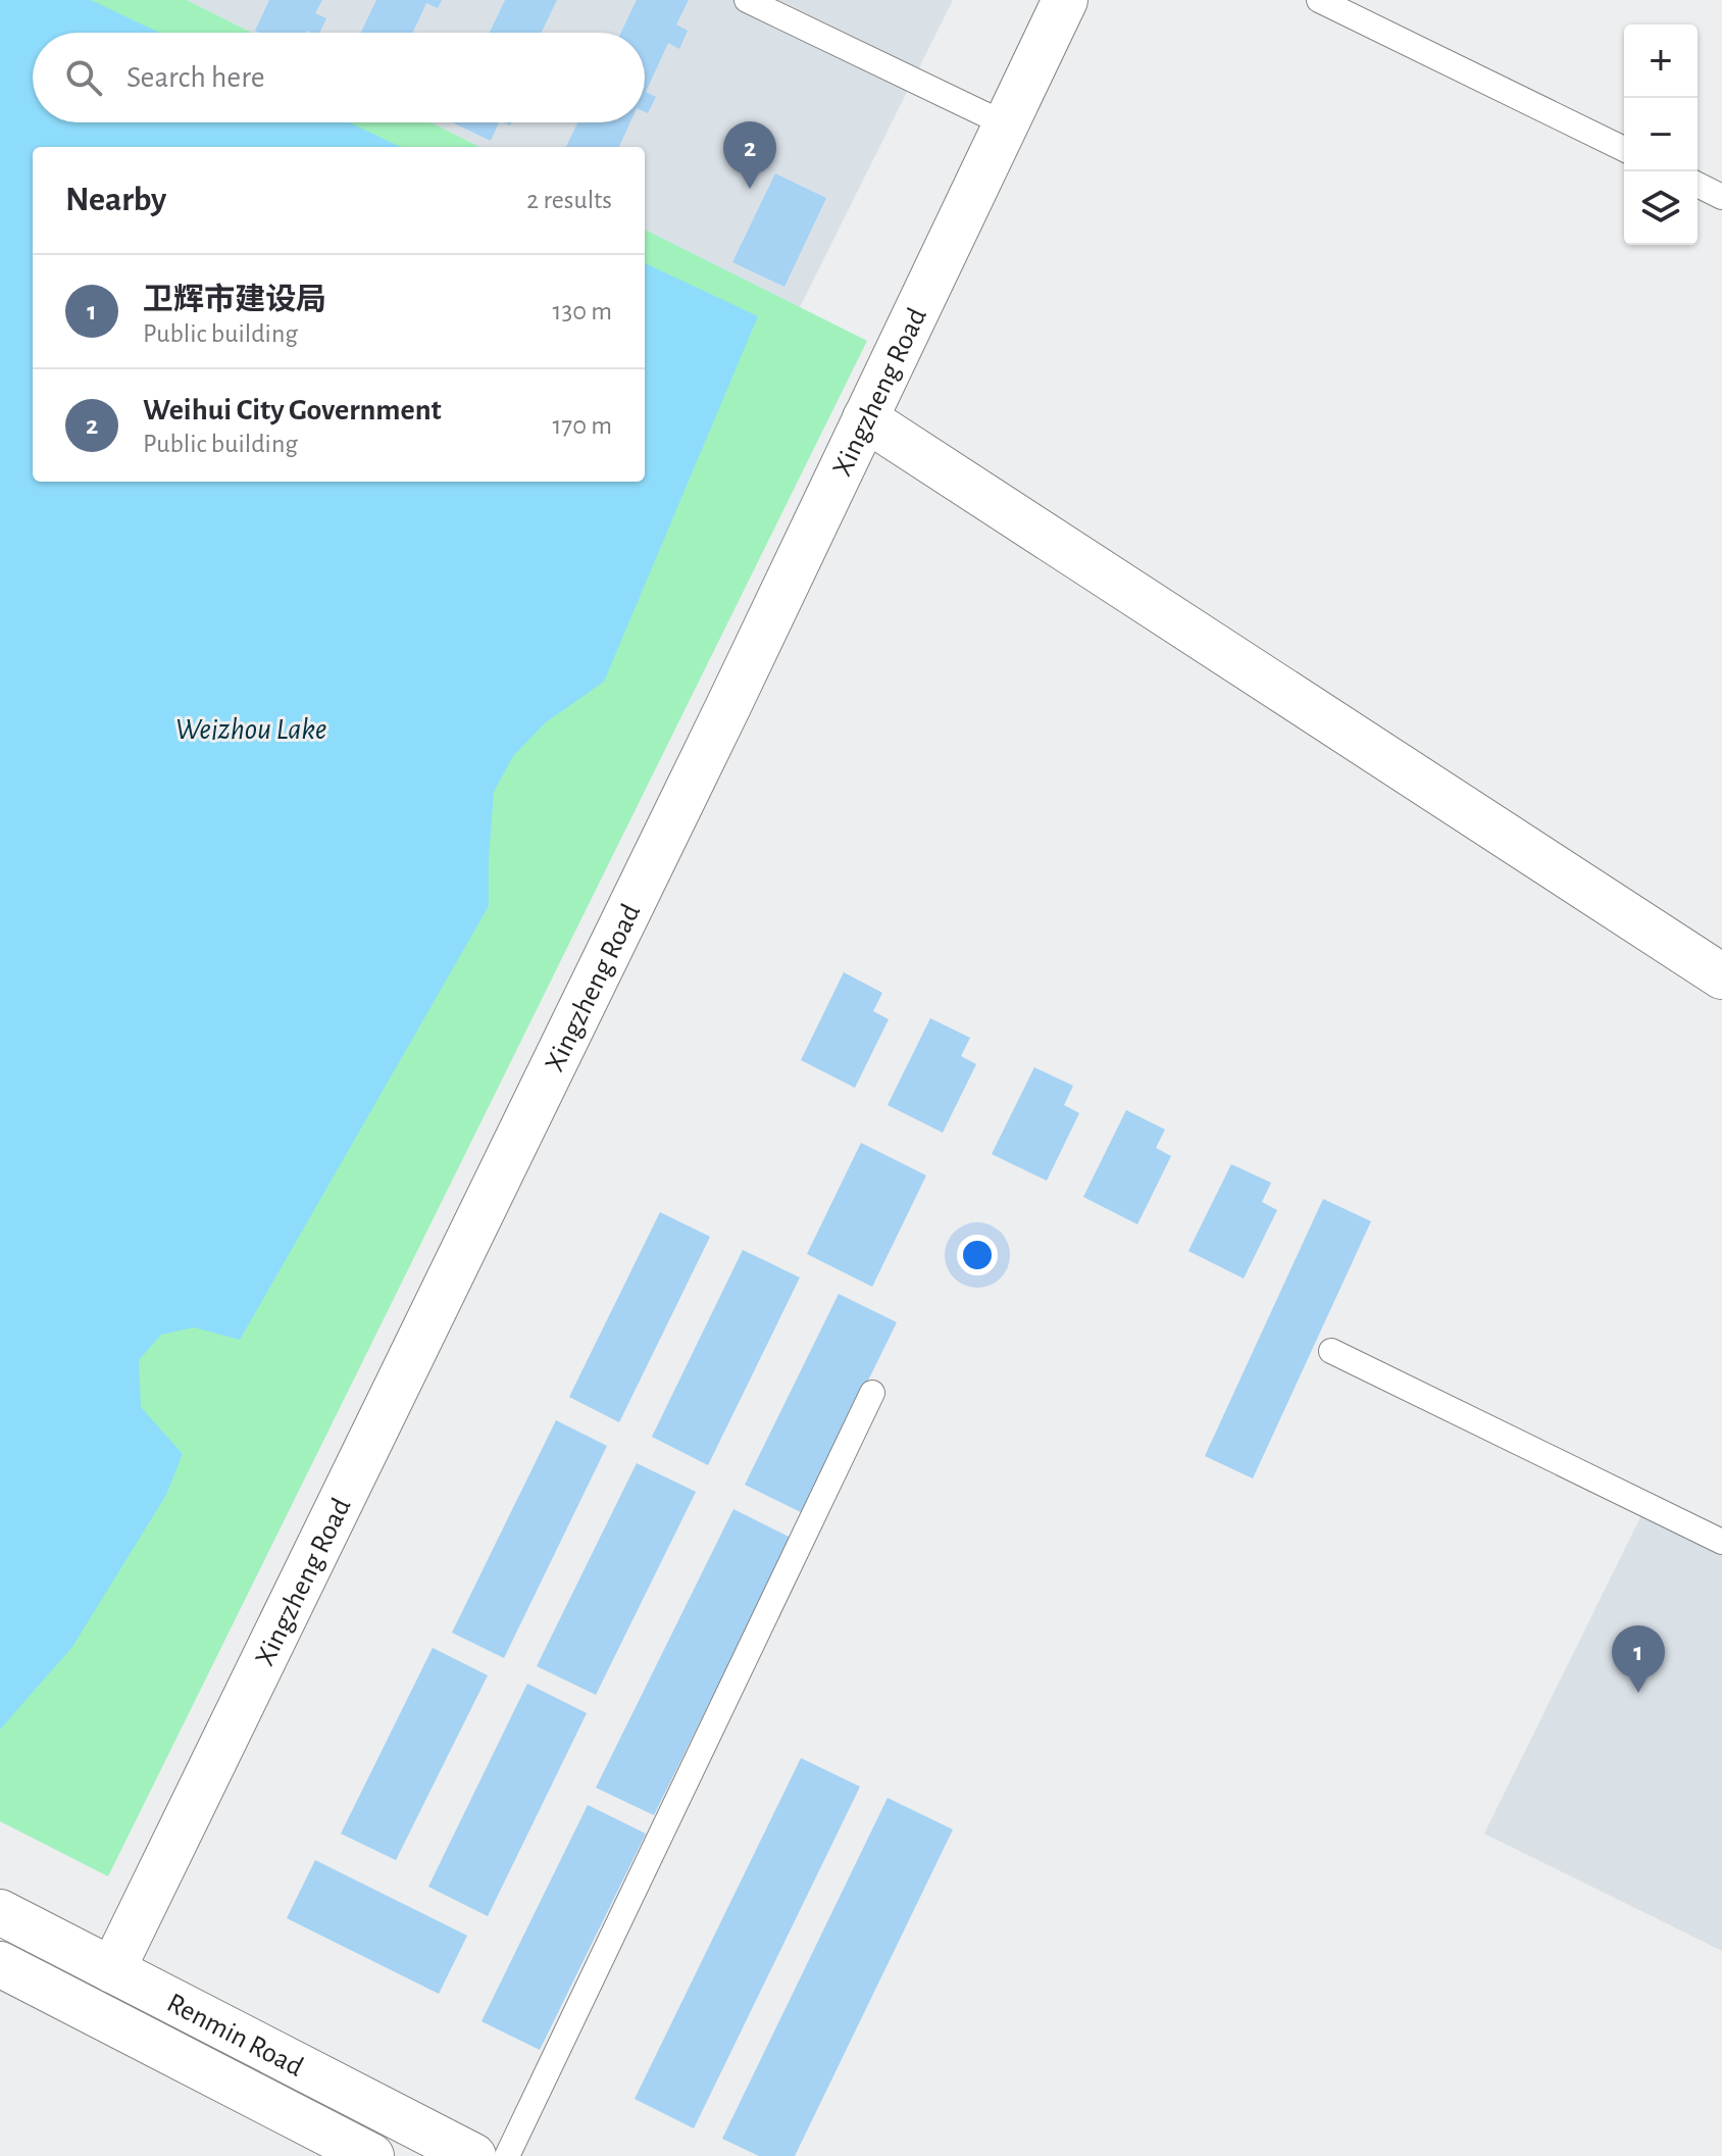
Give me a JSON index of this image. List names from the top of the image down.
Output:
{
  "streets": {
    "street": ["Xingzheng Road", "Renmin Road"]
  },
  "crossings": [
    ["Xingzheng Road", "Renmin Road"]
  ],
  "water": ["Weizhou Lake"],
  "page": {
    "map_buttons": ["+", "−"],
    "search": "Search here",
    "pins": ["2", "1"],
    "heading": ["Nearby", "2 results"],
    "list": [
      {
        "mark": "1",
        "name": "卫辉市建设局",
        "note": "Public building",
        "value": "130 m"
      },
      {
        "mark": "2",
        "name": "Weihui City Government",
        "note": "Public building",
        "value": "170 m"
      }
    ]
  }
}
